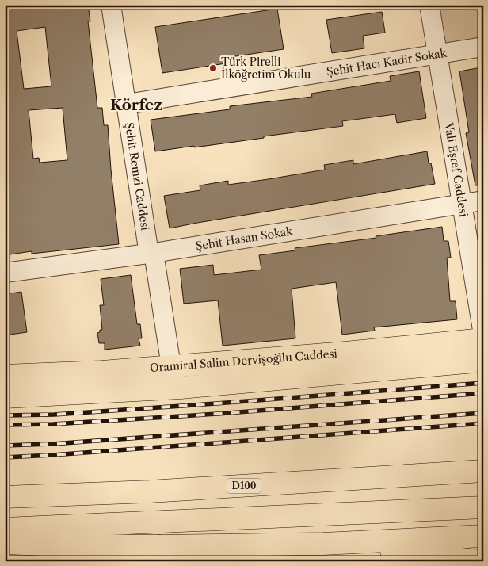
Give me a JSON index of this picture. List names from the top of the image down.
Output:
{
  "streets": {
    "main road": ["Oramiral Salim Dervişoğllu Caddesi", "D100"],
    "street": [
      "Şehit Hacı Kadir Sokak",
      "Vali Eşref Caddesi",
      "Şehit Remzi Caddesi",
      "Şehit Hasan Sokak"
    ]
  },
  "crossings": [
    ["Şehit Hacı Kadir Sokak", "Vali Eşref Caddesi"],
    ["Şehit Hacı Kadir Sokak", "Şehit Remzi Caddesi"],
    ["Vali Eşref Caddesi", "Şehit Hasan Sokak"],
    ["Şehit Remzi Caddesi", "Şehit Hasan Sokak"],
    ["Şehit Remzi Caddesi", "Oramiral Salim Dervişoğllu Caddesi"]
  ],
  "districts": ["Körfez"],
  "places": ["Türk Pirelli İlköğretim Okulu"]
}
